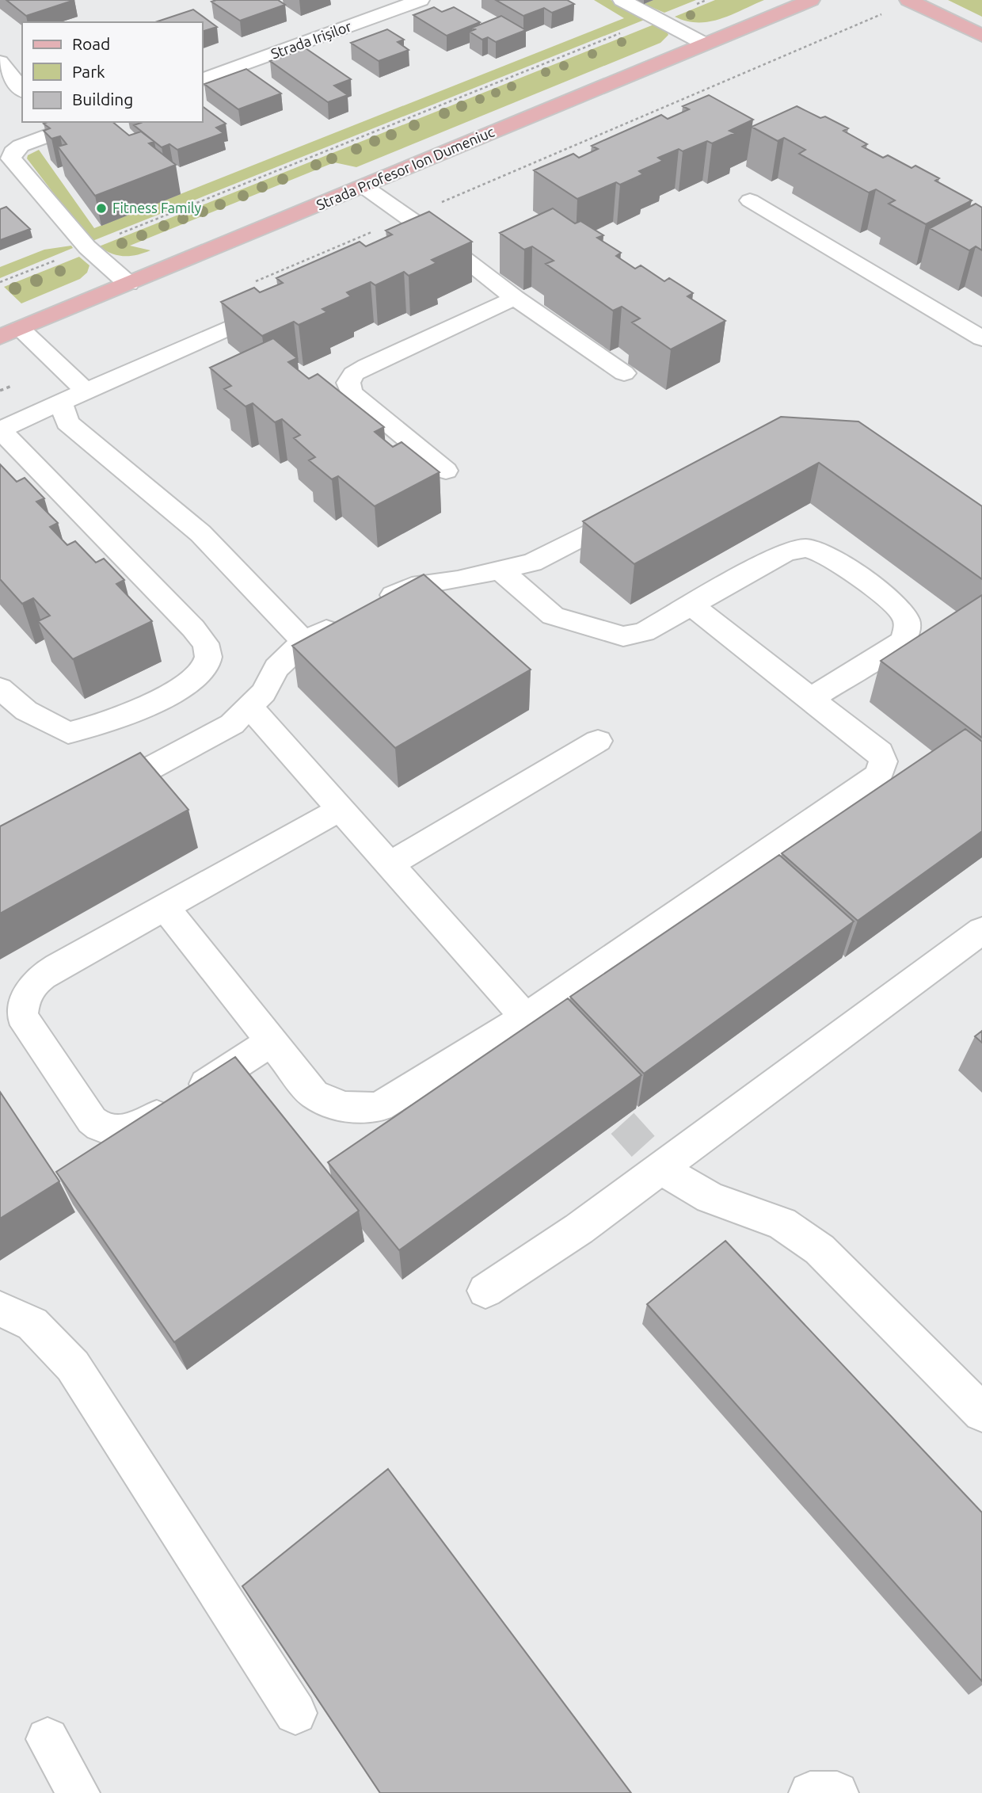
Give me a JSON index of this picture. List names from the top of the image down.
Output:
{
  "streets": {
    "main road": ["Strada Profesor Ion Dumeniuc"],
    "street": ["Strada Irișilor"]
  },
  "places": ["Fitness Family"],
  "legend": ["Road", "Park", "Building"]
}
